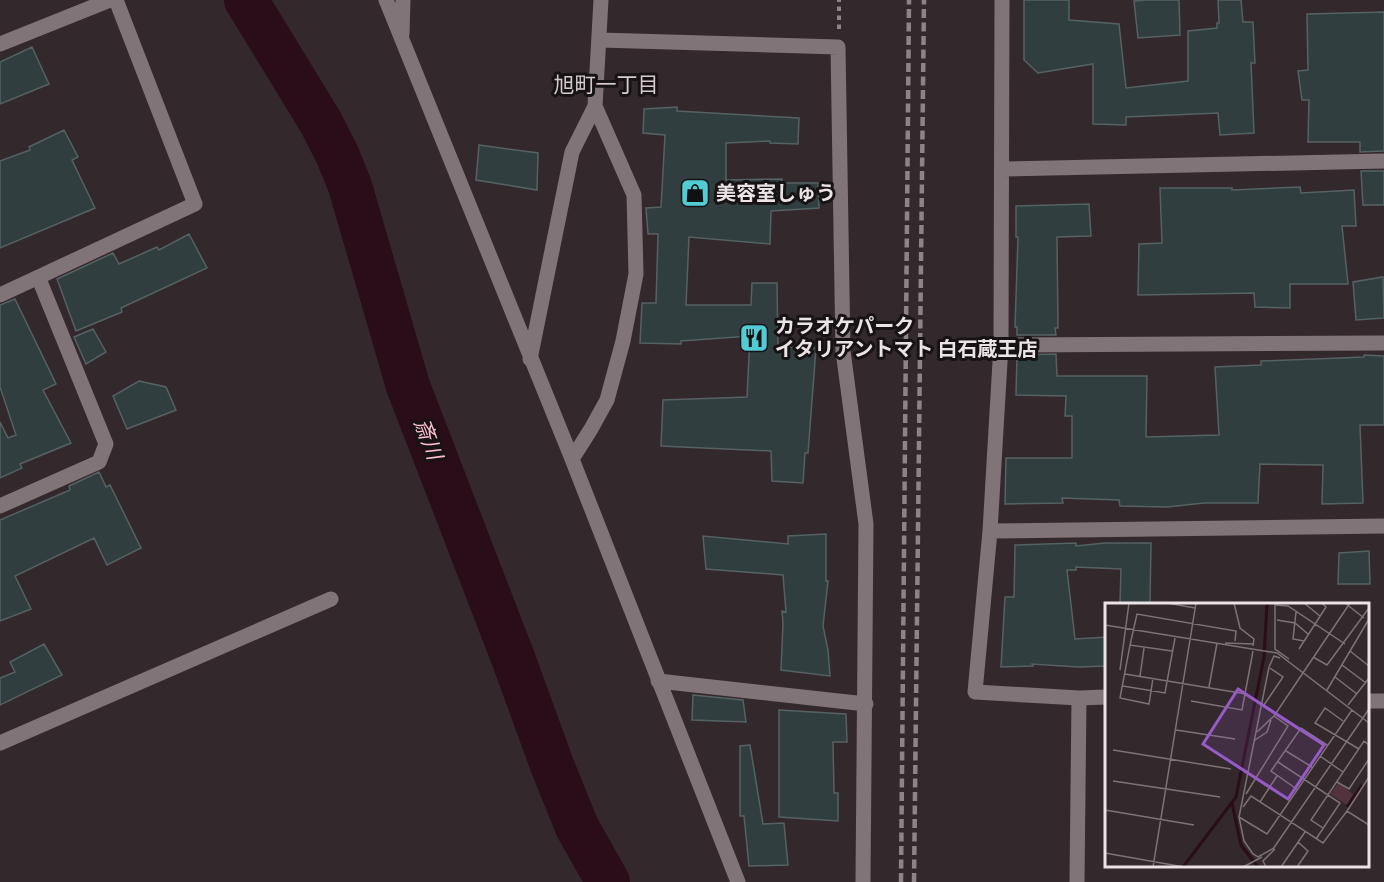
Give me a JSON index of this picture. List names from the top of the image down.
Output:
{
  "districts": ["旭町一丁目"],
  "water": ["斎川"],
  "places": {
    "shop": ["美容室しゅう"],
    "restaurant": ["カラオケパーク イタリアントマト 白石蔵王店"]
  }
}
